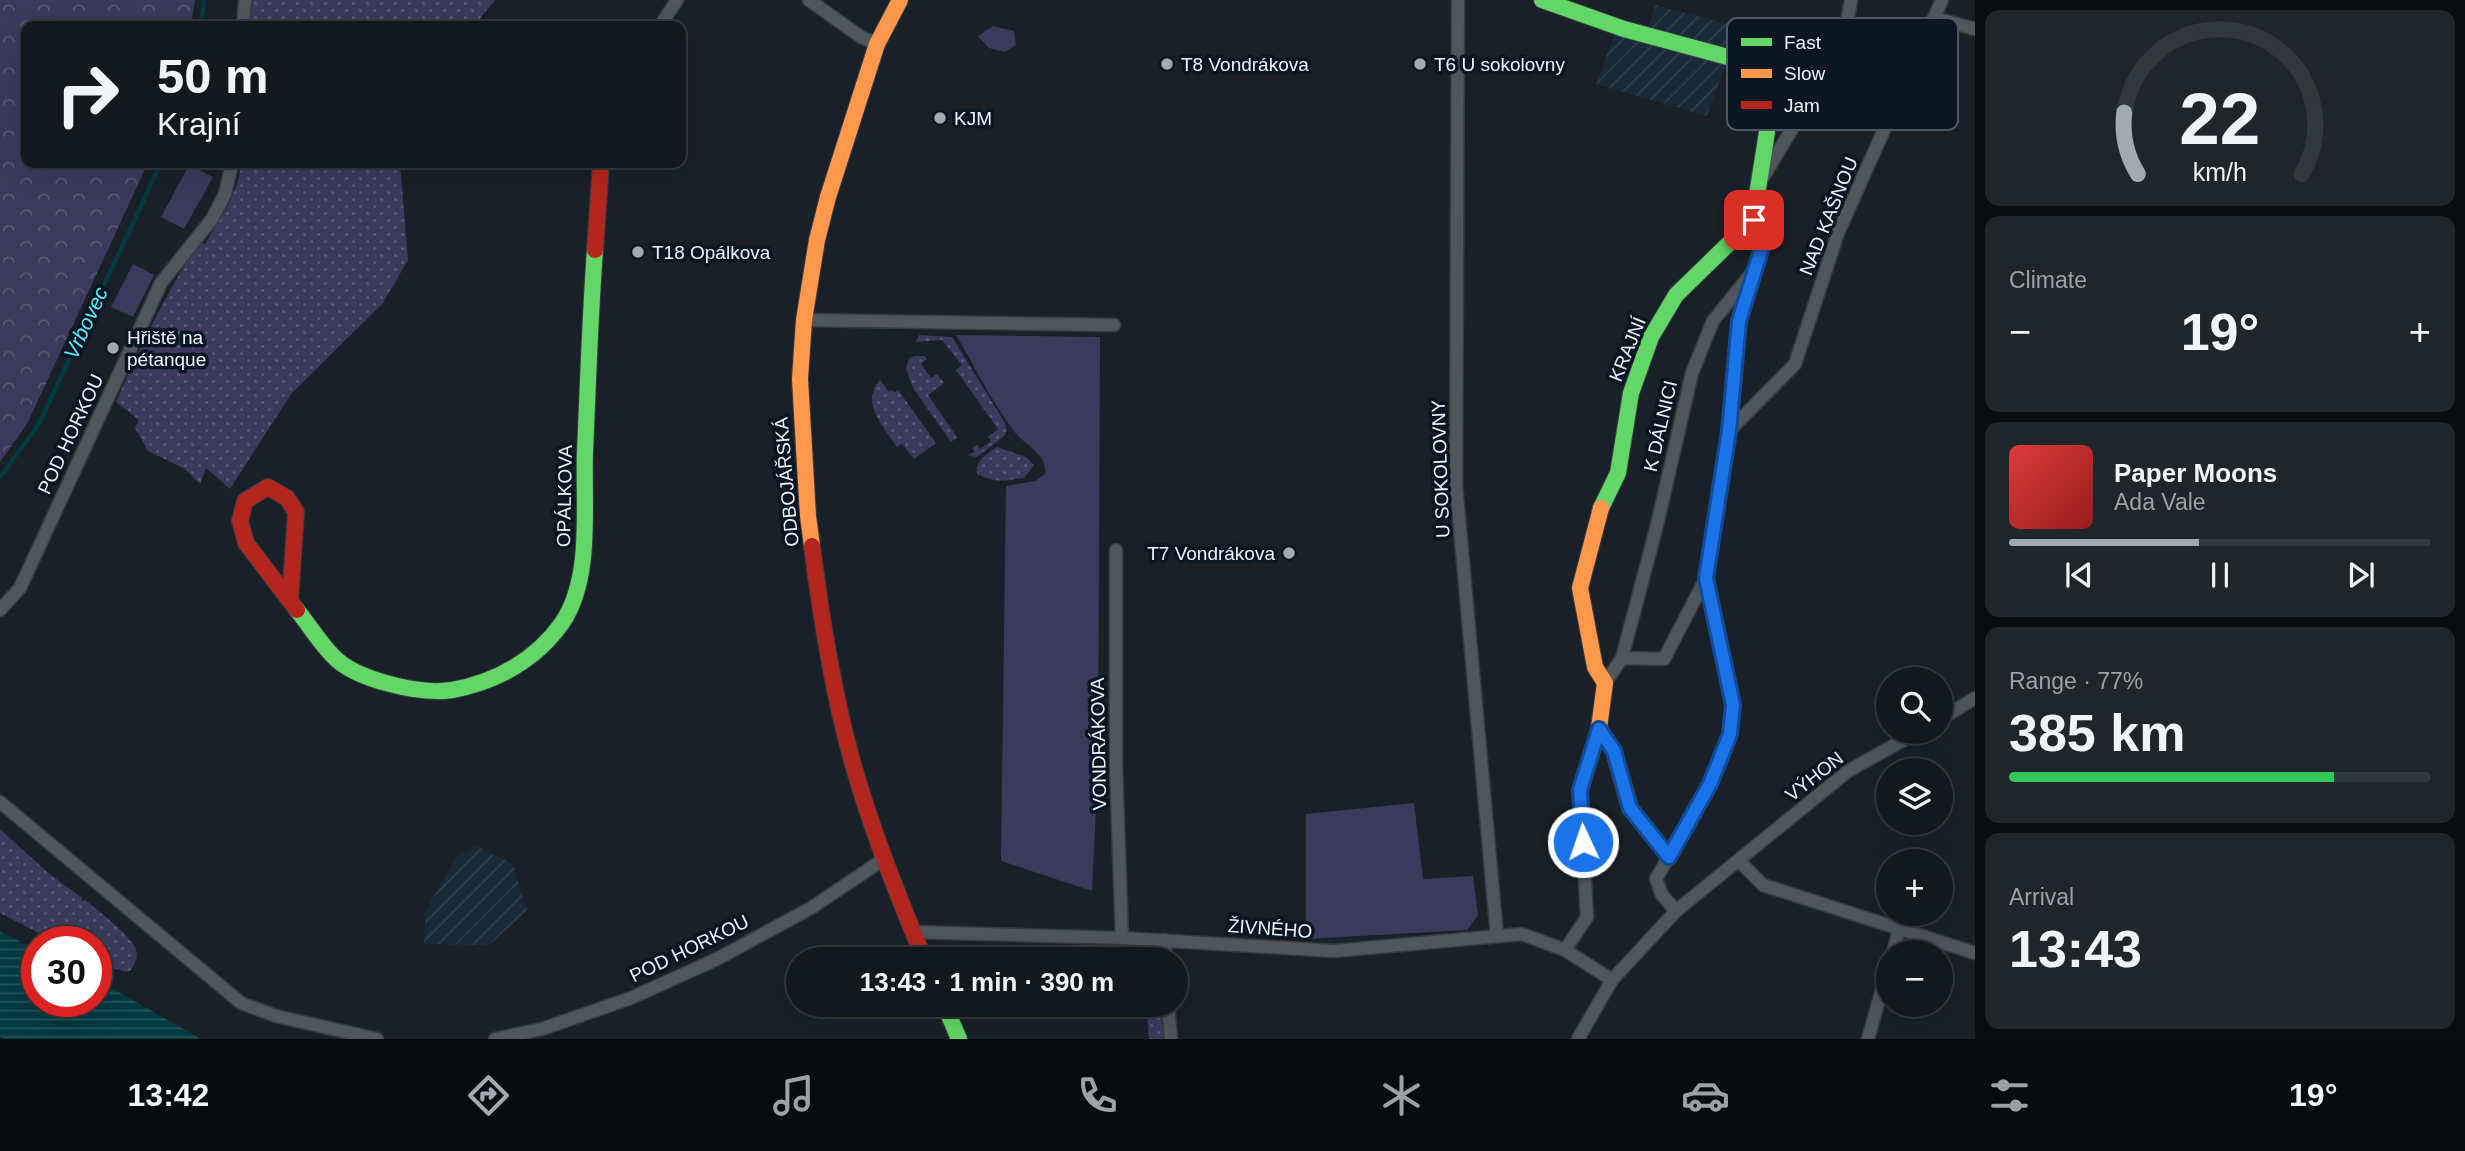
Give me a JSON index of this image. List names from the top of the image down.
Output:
{
  "streets": {
    "street": [
      "NAD KAŠNOU",
      "KRAJNÍ",
      "K DÁLNICI",
      "POD HORKOU",
      "U SOKOLOVNY",
      "ODBOJÁŘSKÁ",
      "OPÁLKOVA",
      "VONDRÁKOVA",
      "VÝHON",
      "ŽIVNÉHO"
    ]
  },
  "crossings": [
    ["KRAJNÍ", "K DÁLNICI"],
    ["KRAJNÍ", "ŽIVNÉHO"],
    ["POD HORKOU", "ODBOJÁŘSKÁ"],
    ["U SOKOLOVNY", "ŽIVNÉHO"],
    ["ODBOJÁŘSKÁ", "ŽIVNÉHO"],
    ["VONDRÁKOVA", "ŽIVNÉHO"],
    ["VÝHON", "ŽIVNÉHO"]
  ],
  "water": ["Vrbovec"],
  "places": [
    "T8 Vondrákova",
    "T6 U sokolovny",
    "KJM",
    "T18 Opálkova",
    "Hřiště na pétanque",
    "T7 Vondrákova"
  ],
  "legend": ["Fast", "Slow", "Jam"],
  "page": {
    "turn": ["50 m", "Krajní"],
    "tile": [
      "Climate",
      ["Range · 77%", "385 km"],
      ["Arrival", "13:43"]
    ],
    "heat": ["−", "19°", "+"],
    "song": ["Paper Moons", "Ada Vale"],
    "map_buttons": ["+", "−"],
    "limit": "30",
    "trip": "13:43 · 1 min · 390 m",
    "tabs": ["13:42", "19°"],
    "gauge": ["22", "km/h"]
  }
}
